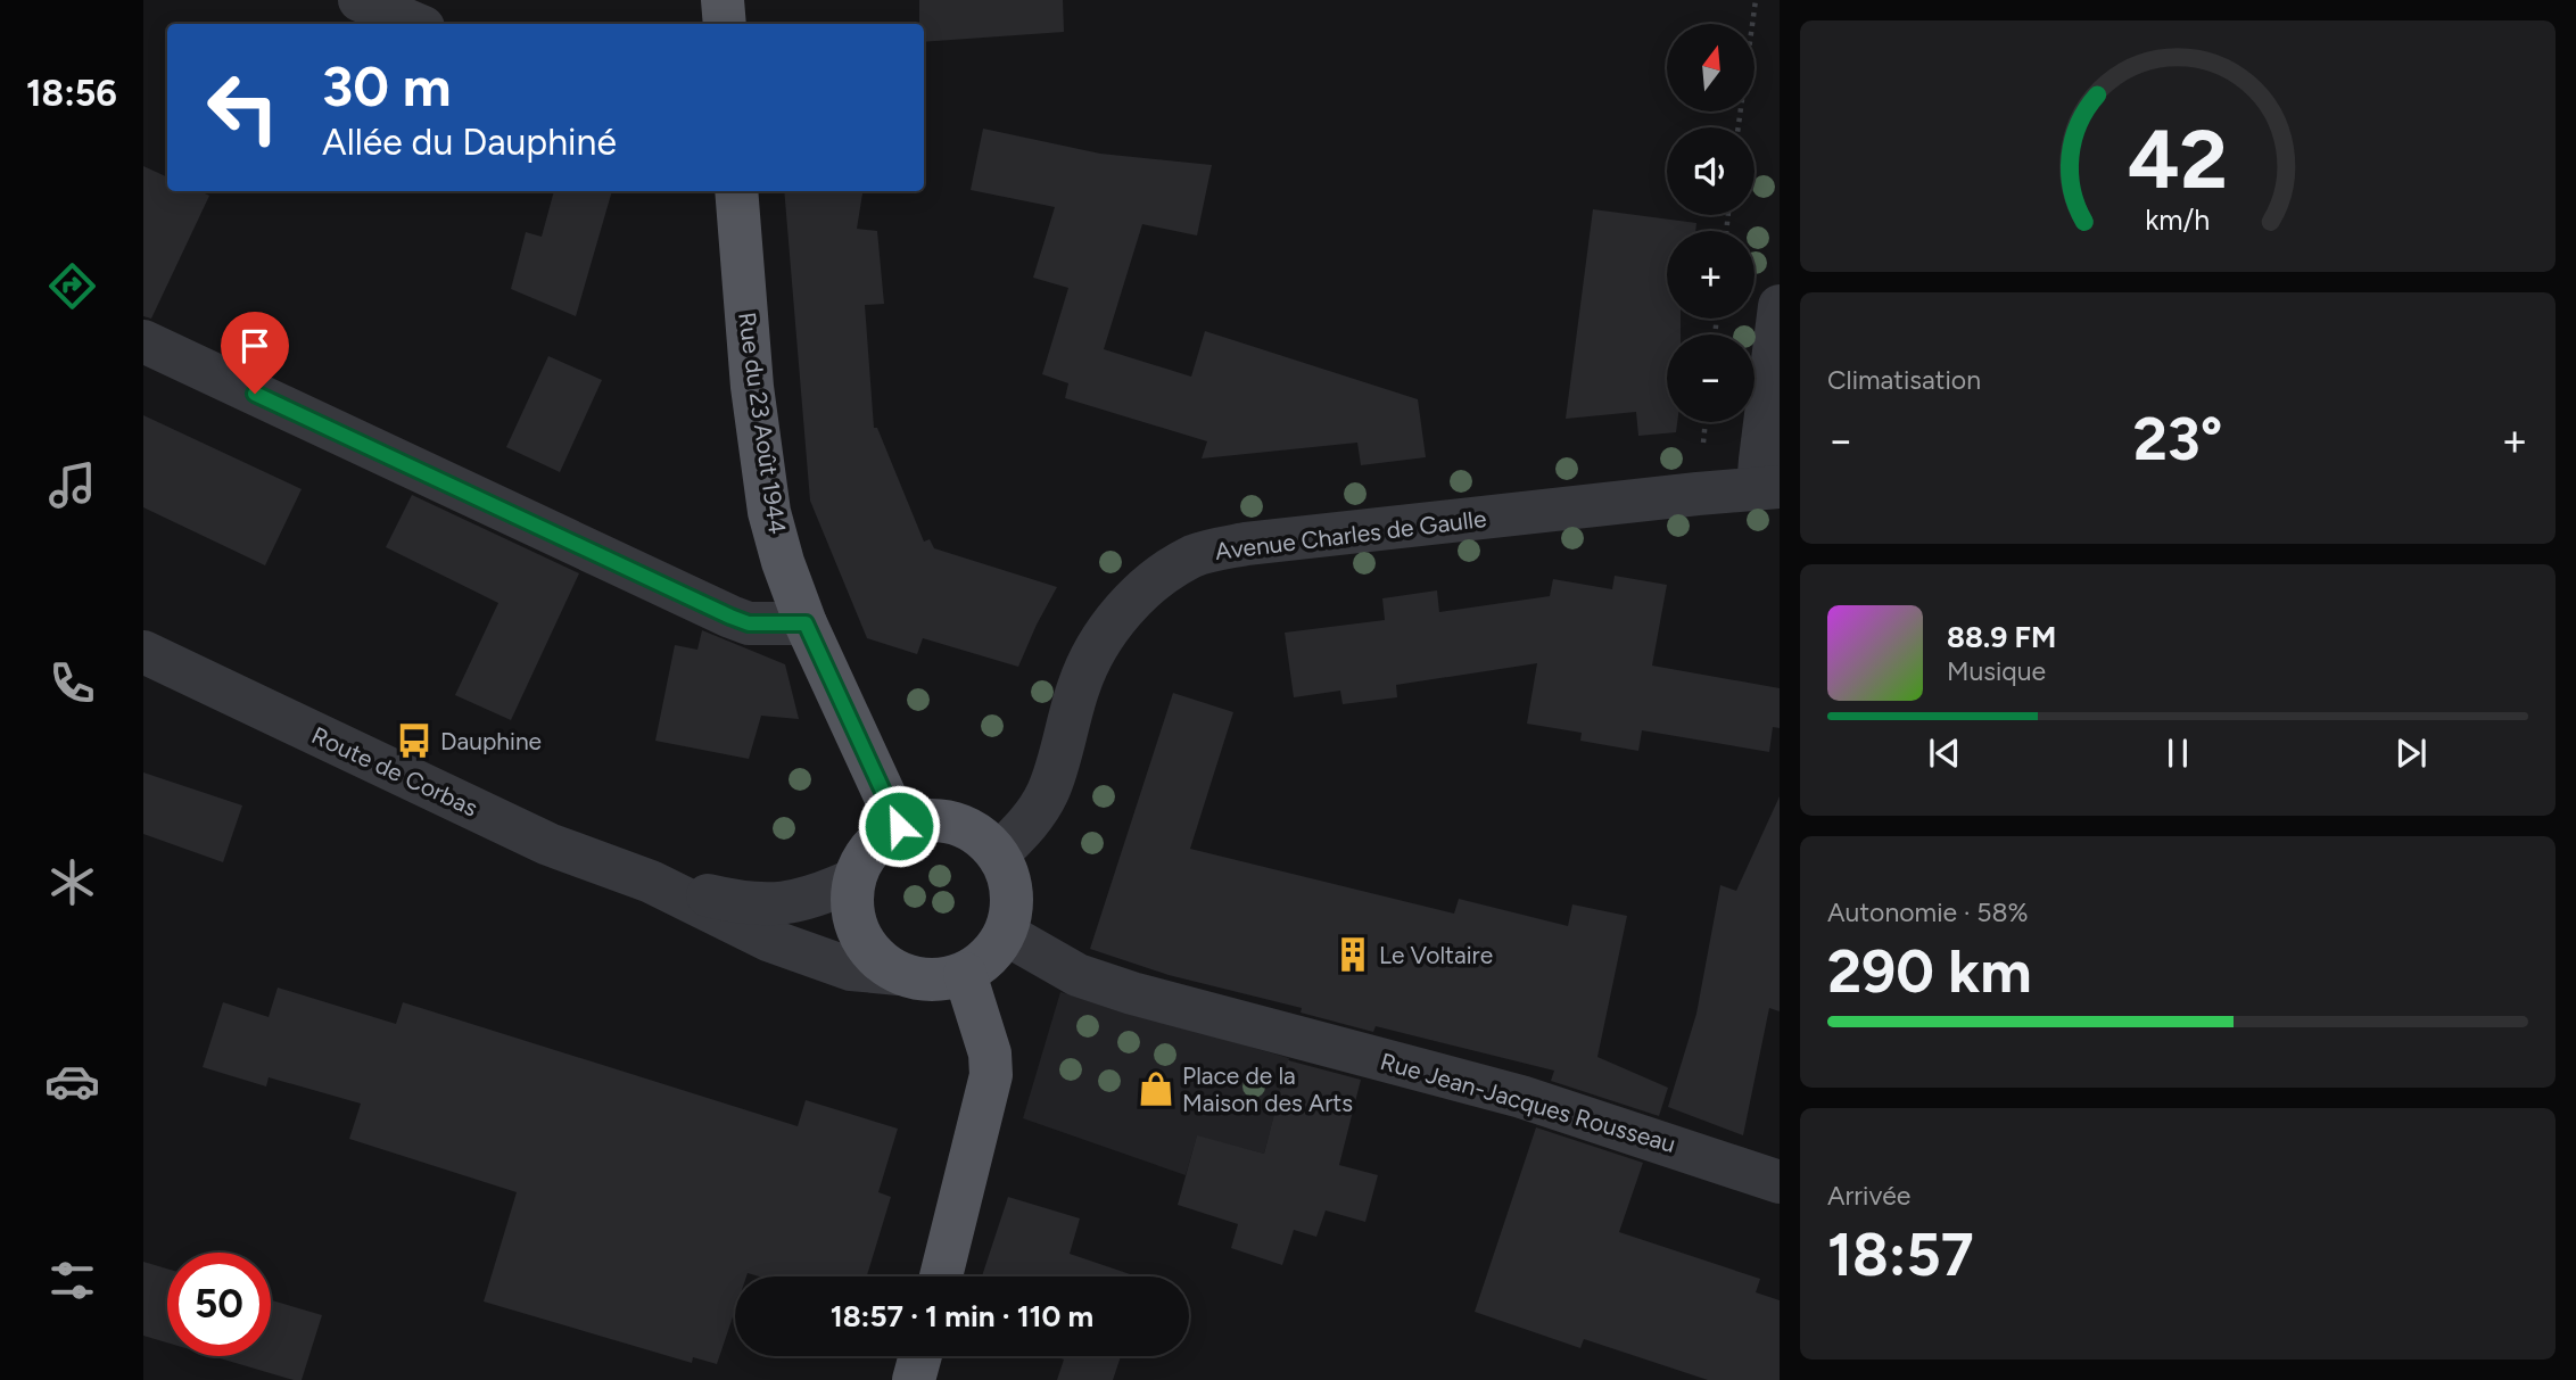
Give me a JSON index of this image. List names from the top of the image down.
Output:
{
  "streets": {
    "main road": ["Rue du 23 Août 1944"],
    "street": ["Avenue Charles de Gaulle", "Route de Corbas", "Rue Jean-Jacques Rousseau"]
  },
  "crossings": [
    ["Rue du 23 Août 1944", "Avenue Charles de Gaulle"],
    ["Rue du 23 Août 1944", "Route de Corbas"],
    ["Rue du 23 Août 1944", "Rue Jean-Jacques Rousseau"],
    ["Avenue Charles de Gaulle", "Route de Corbas"],
    ["Avenue Charles de Gaulle", "Rue Jean-Jacques Rousseau"],
    ["Route de Corbas", "Rue Jean-Jacques Rousseau"]
  ],
  "places": {
    "bus stop": ["Dauphine"],
    "building": ["Le Voltaire"],
    "shop": ["Place de la Maison des Arts"]
  },
  "north": "top",
  "page": {
    "tabs": "18:56",
    "map_buttons": ["+", "−"],
    "turn": ["30 m", "Allée du Dauphiné"],
    "tile": [
      "Climatisation",
      ["Autonomie · 58%", "290 km"],
      ["Arrivée", "18:57"]
    ],
    "heat": ["−", "23°", "+"],
    "song": ["88.9 FM", "Musique"],
    "limit": "50",
    "trip": "18:57 · 1 min · 110 m",
    "gauge": ["42", "km/h"]
  }
}
